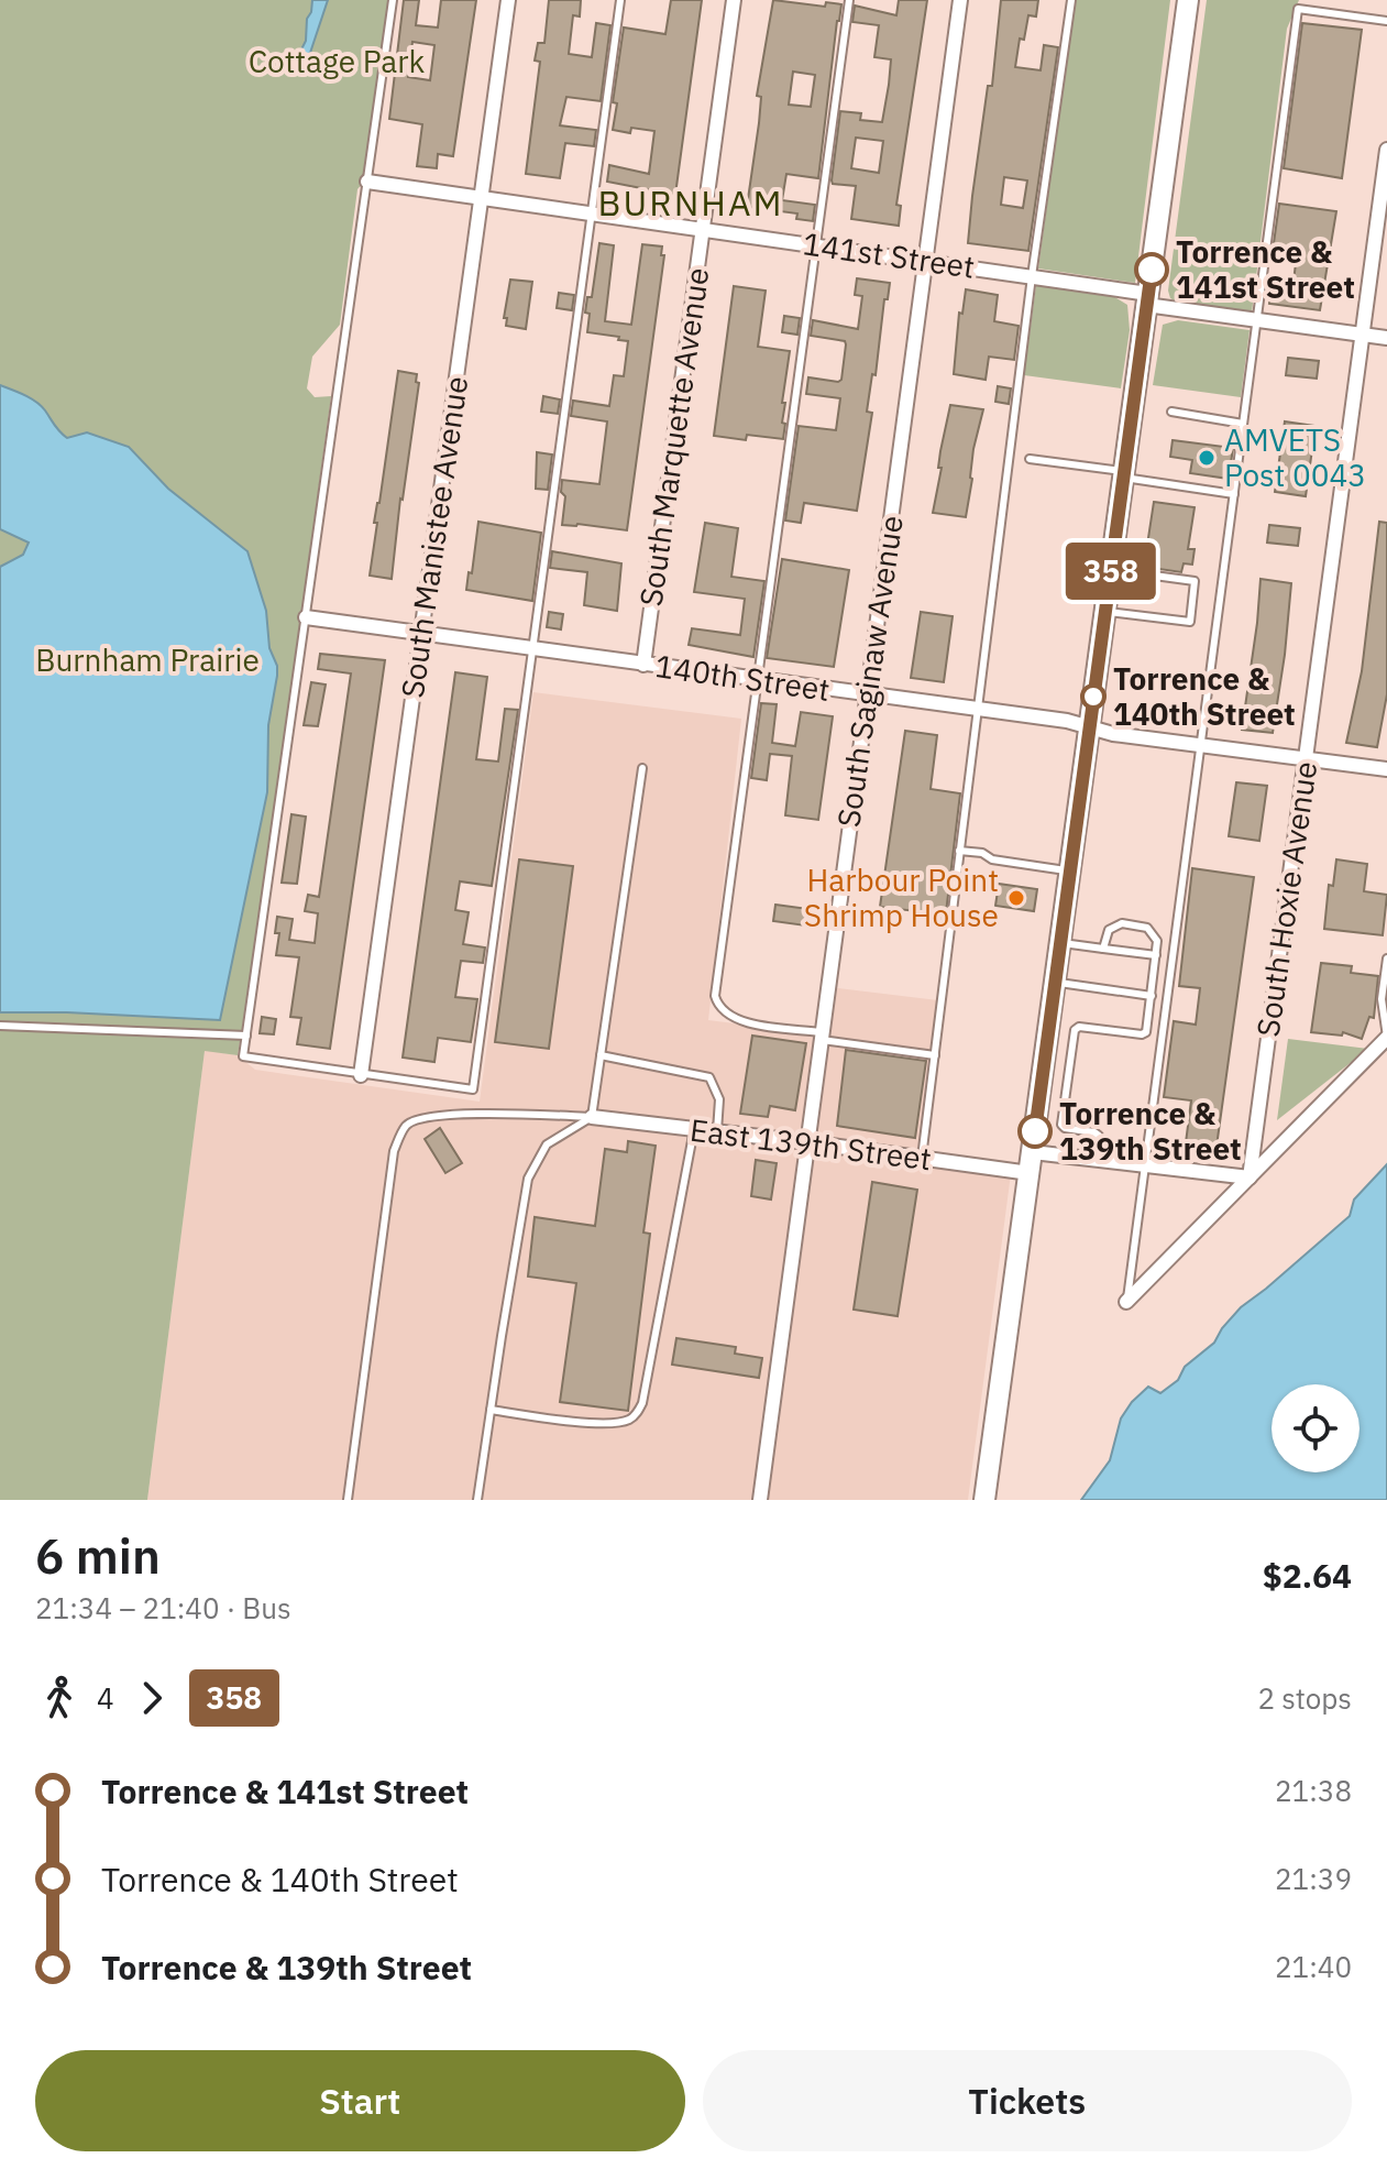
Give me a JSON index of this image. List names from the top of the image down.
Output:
{
  "streets": {
    "street": [
      "141st Street",
      "South Marquette Avenue",
      "South Manistee Avenue",
      "South Saginaw Avenue",
      "140th Street",
      "South Hoxie Avenue",
      "East 139th Street"
    ]
  },
  "crossings": [
    ["141st Street", "South Marquette Avenue"],
    ["141st Street", "South Manistee Avenue"],
    ["141st Street", "South Saginaw Avenue"],
    ["141st Street", "South Hoxie Avenue"],
    ["South Marquette Avenue", "140th Street"],
    ["South Manistee Avenue", "140th Street"],
    ["South Saginaw Avenue", "140th Street"],
    ["South Saginaw Avenue", "East 139th Street"],
    ["140th Street", "South Hoxie Avenue"]
  ],
  "districts": ["BURNHAM"],
  "parks": ["Cottage Park", "Burnham Prairie"],
  "places": [
    "Torrence & 141st Street",
    "AMVETS Post 0043",
    "Torrence & 140th Street",
    "Harbour Point Shrimp House",
    "Torrence & 139th Street"
  ],
  "lines": ["bus line 358"],
  "page": {
    "on_map": "358",
    "heading": ["6 min", "21:34 – 21:40 · Bus", "$2.64"],
    "legs": ["4", "358", "2 stops"],
    "list": [
      {
        "name": "Torrence & 141st Street",
        "value": "21:38"
      },
      {
        "name": "Torrence & 140th Street",
        "value": "21:39"
      },
      {
        "name": "Torrence & 139th Street",
        "value": "21:40"
      }
    ],
    "buttons": ["Start", "Tickets"]
  }
}
